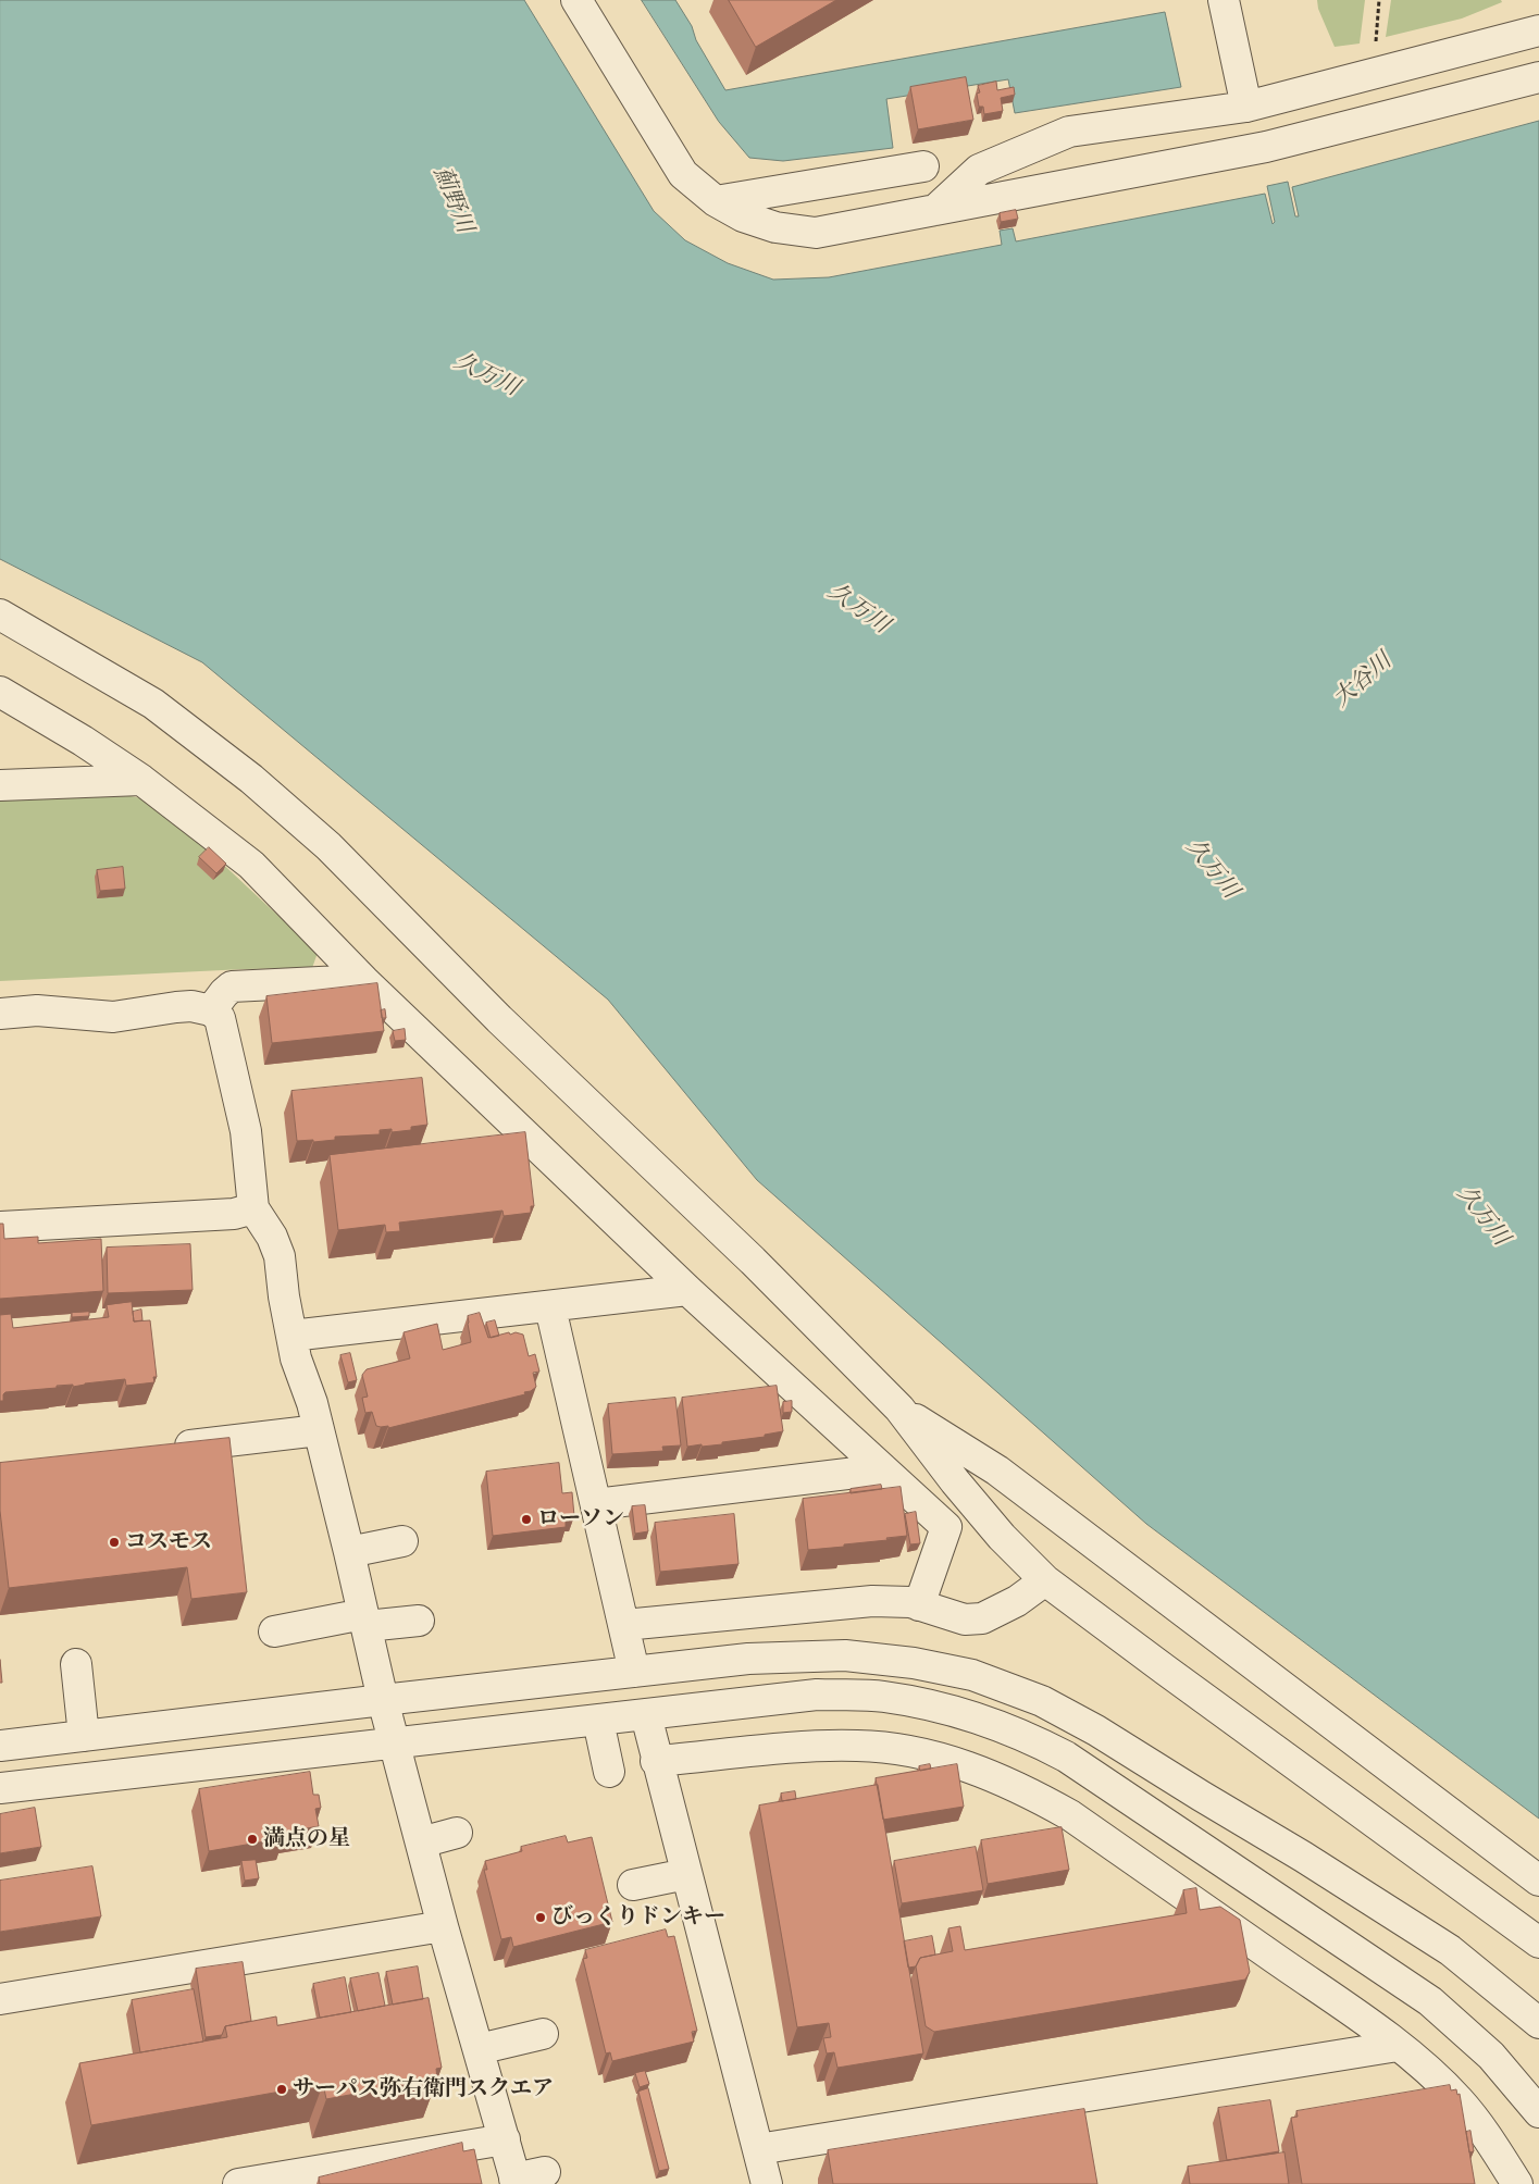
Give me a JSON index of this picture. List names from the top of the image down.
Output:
{
  "water": ["薊野川", "久万川", "大谷川"],
  "places": [
    "ローソン",
    "コスモス",
    "満点の星",
    "びっくりドンキー",
    "サーパス弥右衛門スクエア"
  ]
}
